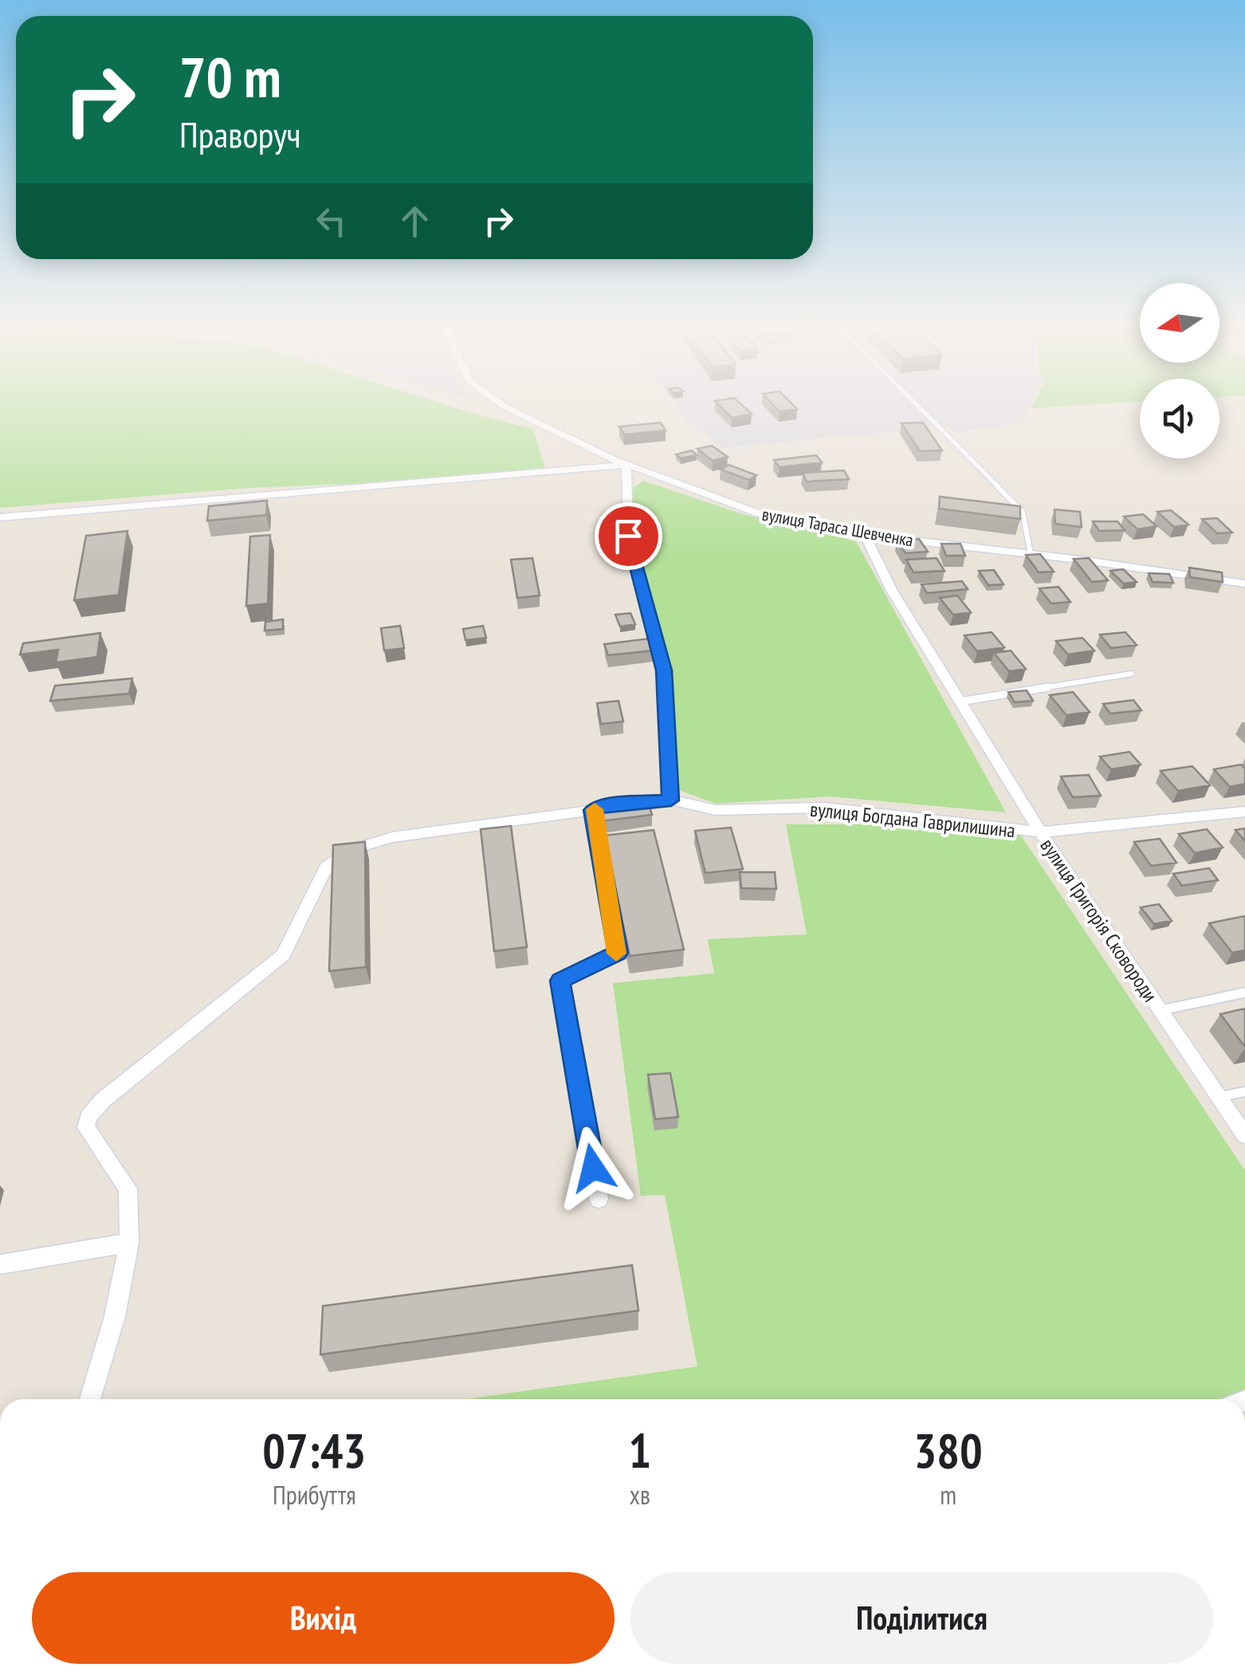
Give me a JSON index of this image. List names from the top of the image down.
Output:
{
  "streets": {
    "street": ["вулиця Тараса Шевченка", "вулиця Богдана Гаврилишина", "вулиця Григорія Сковороди"]
  },
  "crossings": [
    ["вулиця Тараса Шевченка", "вулиця Григорія Сковороди"],
    ["вулиця Богдана Гаврилишина", "вулиця Григорія Сковороди"]
  ],
  "north": "left",
  "page": {
    "turn": ["70 m", "Праворуч"],
    "eta": [
      "07:43",
      "Прибуття",
      "1",
      "хв",
      "380",
      "m"
    ],
    "buttons": ["Вихід", "Поділитися"]
  }
}
